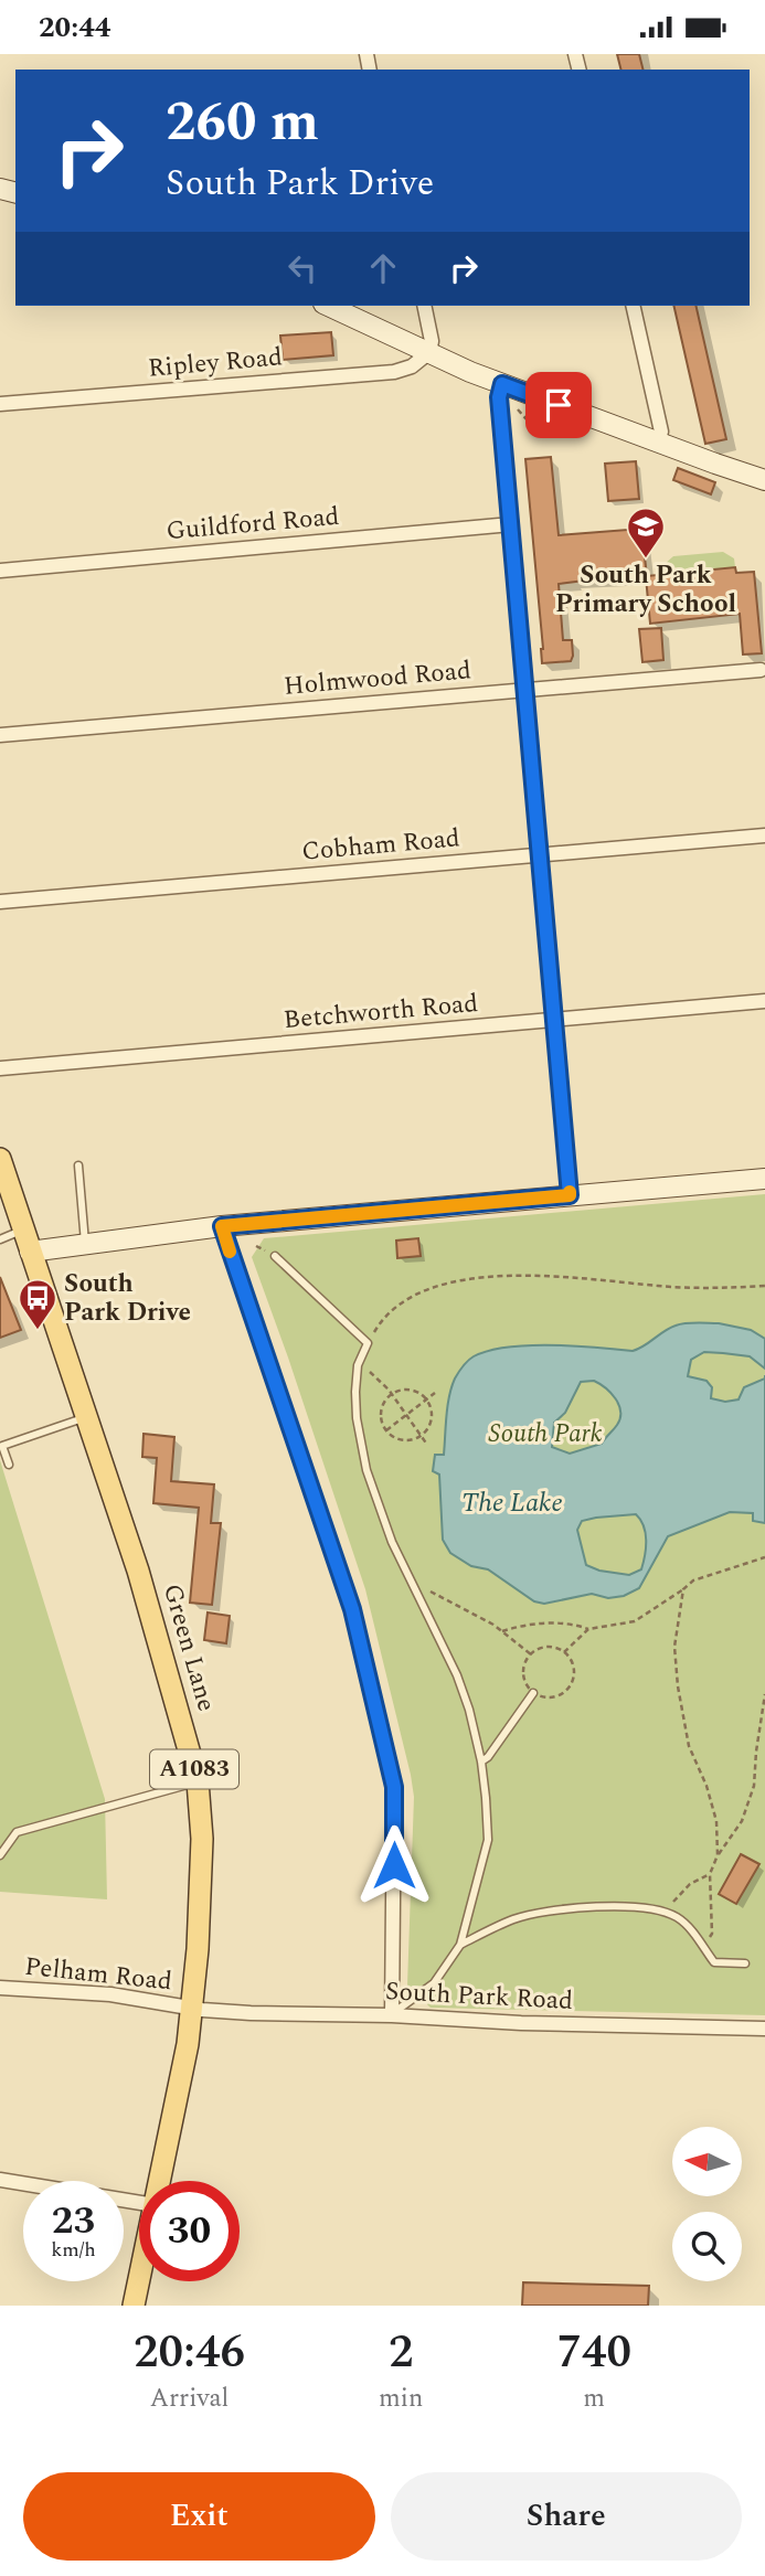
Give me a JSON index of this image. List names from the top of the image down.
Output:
{
  "streets": {
    "main road": ["Green Lane", "A1083"],
    "street": [
      "Ripley Road",
      "Guildford Road",
      "Holmwood Road",
      "Cobham Road",
      "Betchworth Road",
      "Pelham Road",
      "South Park Road"
    ]
  },
  "crossings": [
    ["Green Lane", "Pelham Road"],
    ["Green Lane", "South Park Road"],
    ["Pelham Road", "South Park Road"]
  ],
  "water": ["The Lake"],
  "parks": ["South Park"],
  "places": {
    "school or university": ["South Park Primary School"],
    "bus stop": ["South Park Drive"]
  },
  "north": "left",
  "page": {
    "status": "20:44",
    "turn": ["260 m", "South Park Drive"],
    "speed": "23 km/h",
    "limit": "30",
    "eta": [
      "20:46",
      "Arrival",
      "2",
      "min",
      "740",
      "m"
    ],
    "buttons": ["Exit", "Share"]
  }
}
